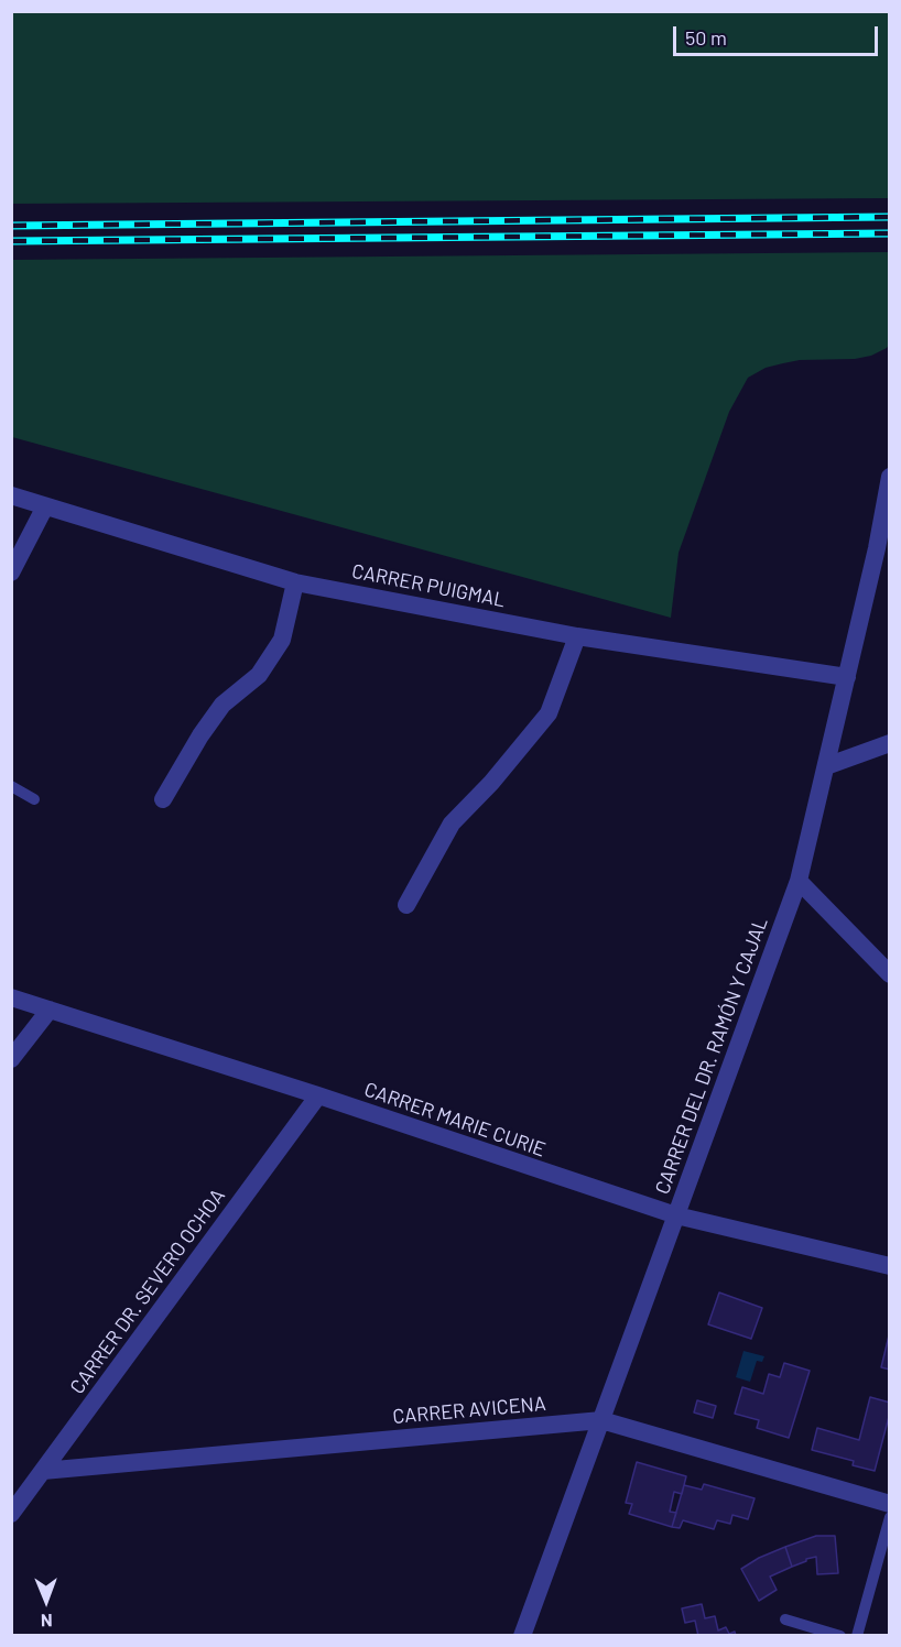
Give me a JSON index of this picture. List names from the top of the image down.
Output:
{
  "streets": {
    "street": [
      "CARRER PUIGMAL",
      "CARRER DEL DR. RAMÓN Y CAJAL",
      "CARRER MARIE CURIE",
      "CARRER DR. SEVERO OCHOA",
      "CARRER AVICENA"
    ]
  },
  "crossings": [
    ["CARRER PUIGMAL", "CARRER DEL DR. RAMÓN Y CAJAL"],
    ["CARRER DEL DR. RAMÓN Y CAJAL", "CARRER MARIE CURIE"],
    ["CARRER DEL DR. RAMÓN Y CAJAL", "CARRER AVICENA"],
    ["CARRER MARIE CURIE", "CARRER DR. SEVERO OCHOA"],
    ["CARRER DR. SEVERO OCHOA", "CARRER AVICENA"]
  ],
  "scale_bar": "50 m",
  "north": "bottom"
}
